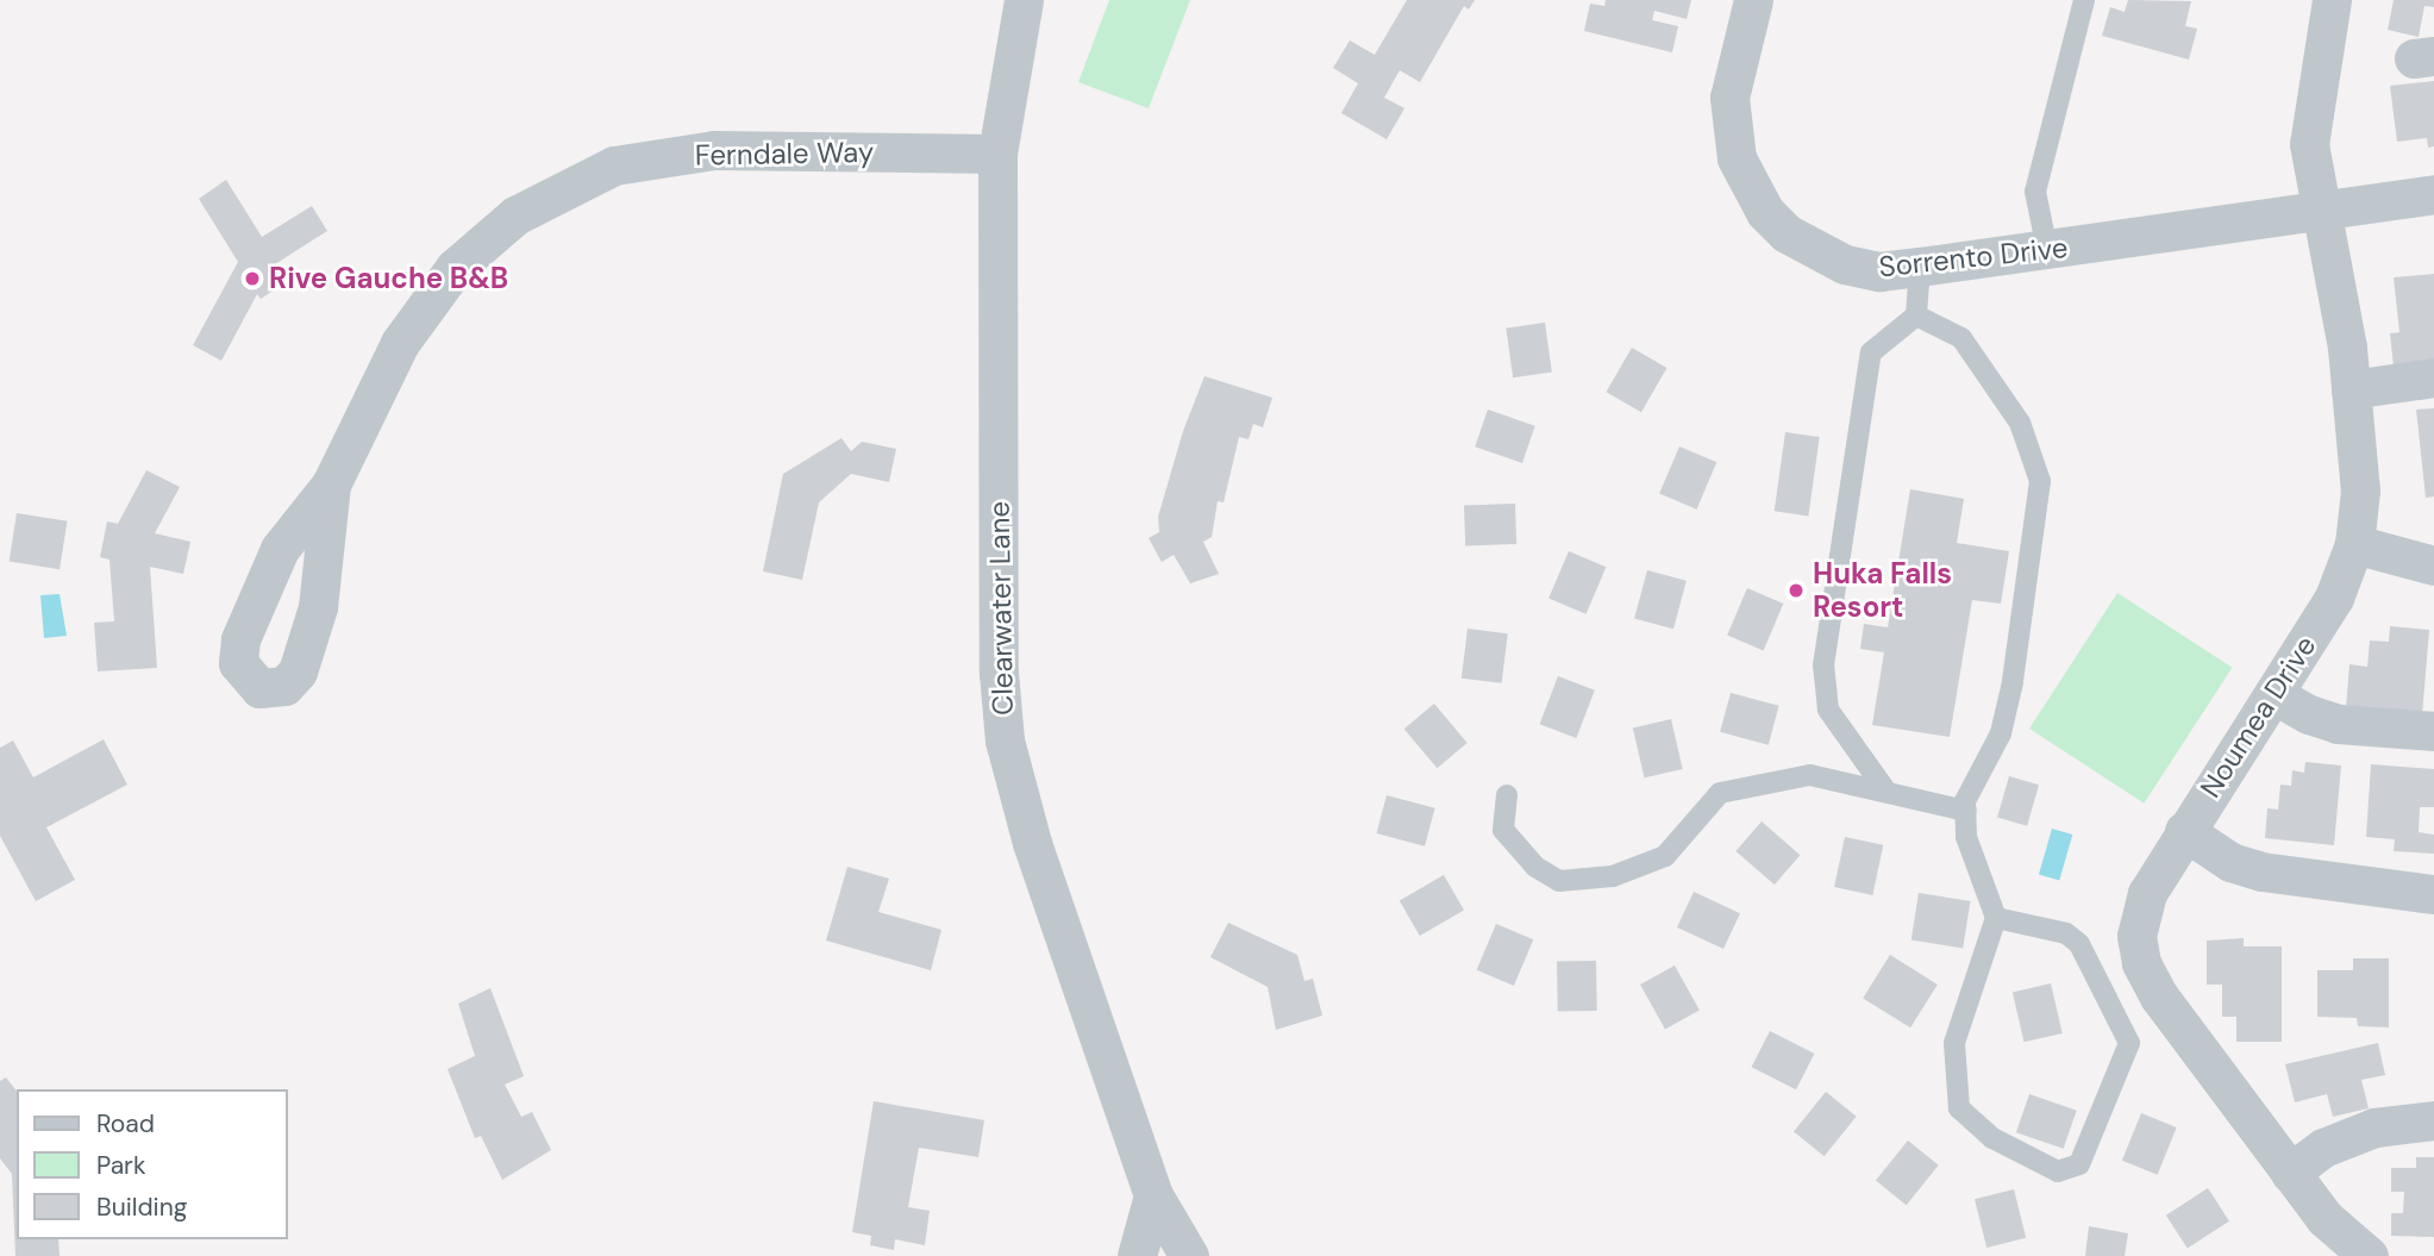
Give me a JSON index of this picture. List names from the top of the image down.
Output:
{
  "streets": {
    "street": [
      "Ferndale Way",
      "Sorrento Drive",
      "Clearwater Lane",
      "Noumea Drive"
    ]
  },
  "crossings": [
    ["Ferndale Way", "Clearwater Lane"],
    ["Sorrento Drive", "Noumea Drive"]
  ],
  "places": ["Rive Gauche B&B", "Huka Falls Resort"],
  "legend": ["Road", "Park", "Building"]
}
